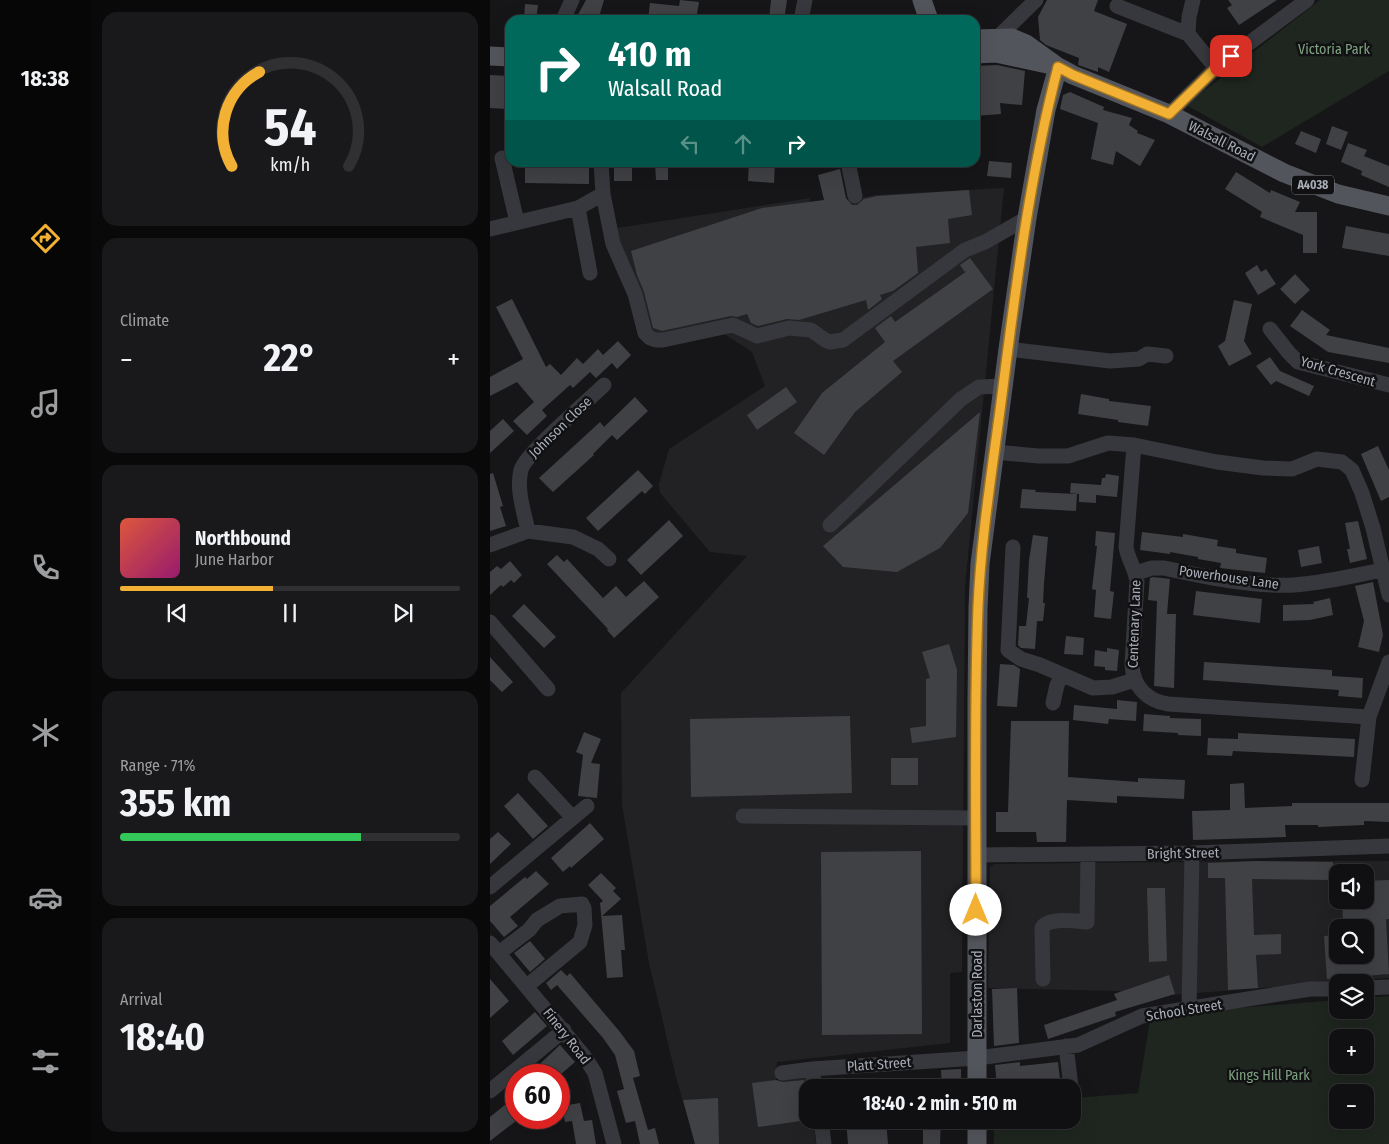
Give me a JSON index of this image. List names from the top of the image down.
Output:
{
  "streets": {
    "main road": ["Walsall Road", "A4038", "Darlaston Road"],
    "street": [
      "York Crescent",
      "Johnson Close",
      "Powerhouse Lane",
      "Centenary Lane",
      "Bright Street",
      "School Street",
      "Finery Road",
      "Platt Street"
    ]
  },
  "crossings": [
    ["Walsall Road", "A4038"],
    ["Walsall Road", "Darlaston Road"],
    ["A4038", "Darlaston Road"],
    ["Powerhouse Lane", "Centenary Lane"],
    ["Bright Street", "Darlaston Road"],
    ["Darlaston Road", "School Street"],
    ["Darlaston Road", "Platt Street"],
    ["School Street", "Platt Street"]
  ],
  "parks": ["Victoria Park", "Kings Hill Park"],
  "page": {
    "tabs": "18:38",
    "turn": ["410 m", "Walsall Road"],
    "tile": [
      "Climate",
      ["Range · 71%", "355 km"],
      ["Arrival", "18:40"]
    ],
    "heat": ["−", "22°", "+"],
    "song": ["Northbound", "June Harbor"],
    "map_buttons": ["+", "−"],
    "limit": "60",
    "trip": "18:40 · 2 min · 510 m",
    "gauge": ["54", "km/h"]
  }
}
